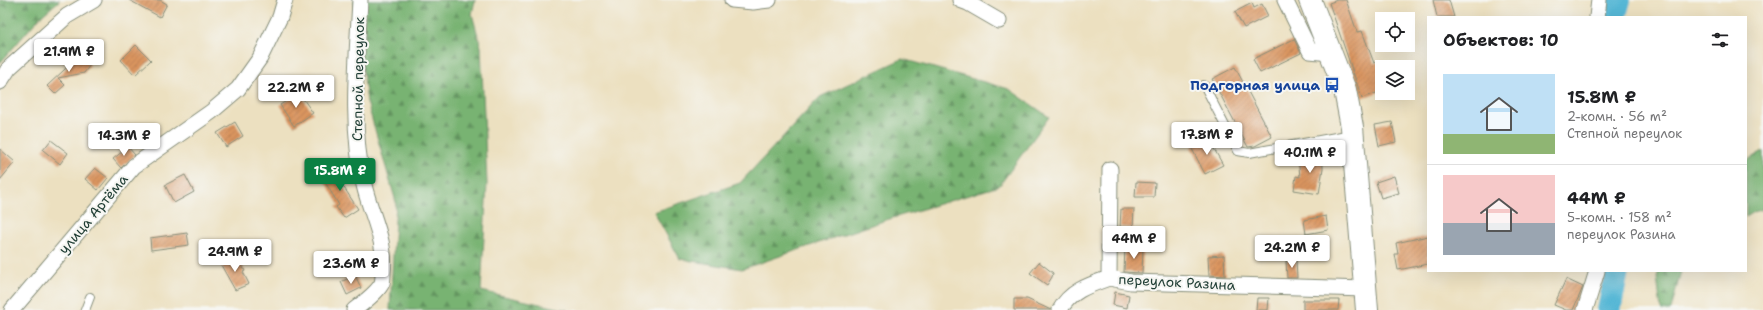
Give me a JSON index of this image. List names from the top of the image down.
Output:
{
  "streets": {
    "street": ["Степной переулок", "улица Артёма", "переулок Разина"]
  },
  "places": {
    "bus stop": ["Подгорная улица"]
  },
  "page": {
    "heading": "Объектов: 10",
    "price": [
      "21.9M ₽",
      "22.2M ₽",
      "17.8M ₽",
      "14.3M ₽",
      "40.1M ₽",
      "15.8M ₽",
      "44M ₽",
      "24.2M ₽",
      "24.9M ₽",
      "23.6M ₽"
    ],
    "list": [
      {
        "name": "15.8M ₽",
        "note": "2-комн. · 56 m² · Степной переулок"
      },
      {
        "name": "44M ₽",
        "note": "5-комн. · 158 m² · переулок Разина"
      }
    ]
  }
}
